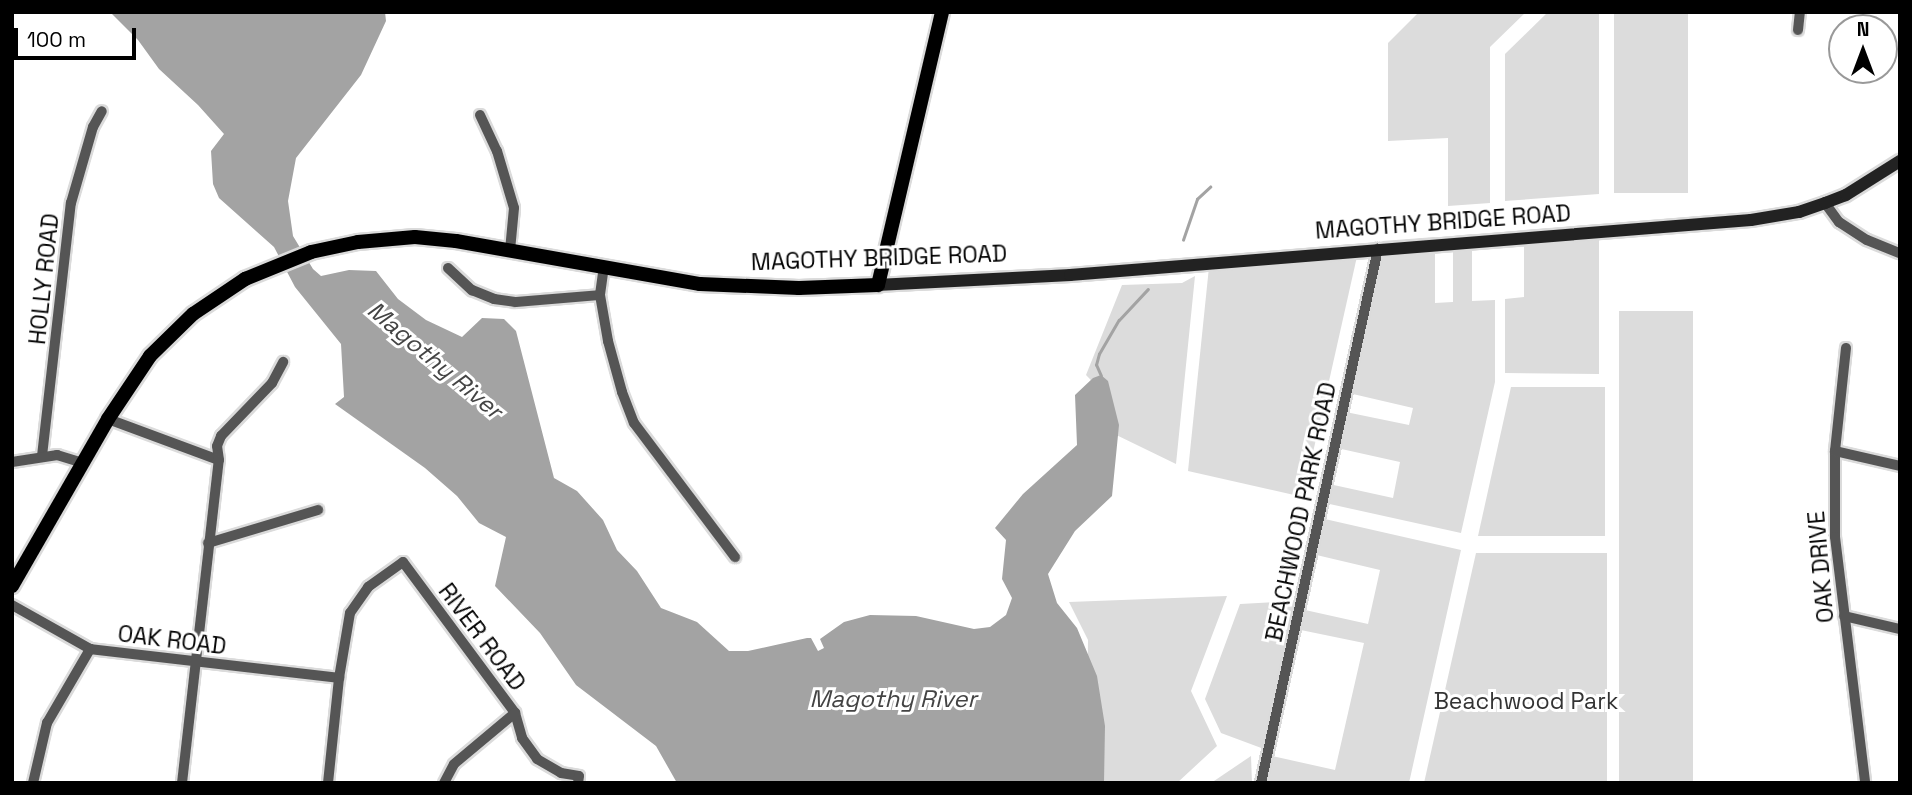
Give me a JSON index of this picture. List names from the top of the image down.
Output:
{
  "streets": {
    "main road": ["MAGOTHY BRIDGE ROAD"],
    "street": [
      "HOLLY ROAD",
      "BEACHWOOD PARK ROAD",
      "OAK DRIVE",
      "RIVER ROAD",
      "OAK ROAD"
    ]
  },
  "crossings": [
    ["MAGOTHY BRIDGE ROAD", "BEACHWOOD PARK ROAD"],
    ["RIVER ROAD", "OAK ROAD"]
  ],
  "water": ["Magothy River"],
  "parks": ["Beachwood Park"],
  "scale_bar": "100 m",
  "north": "top"
}
